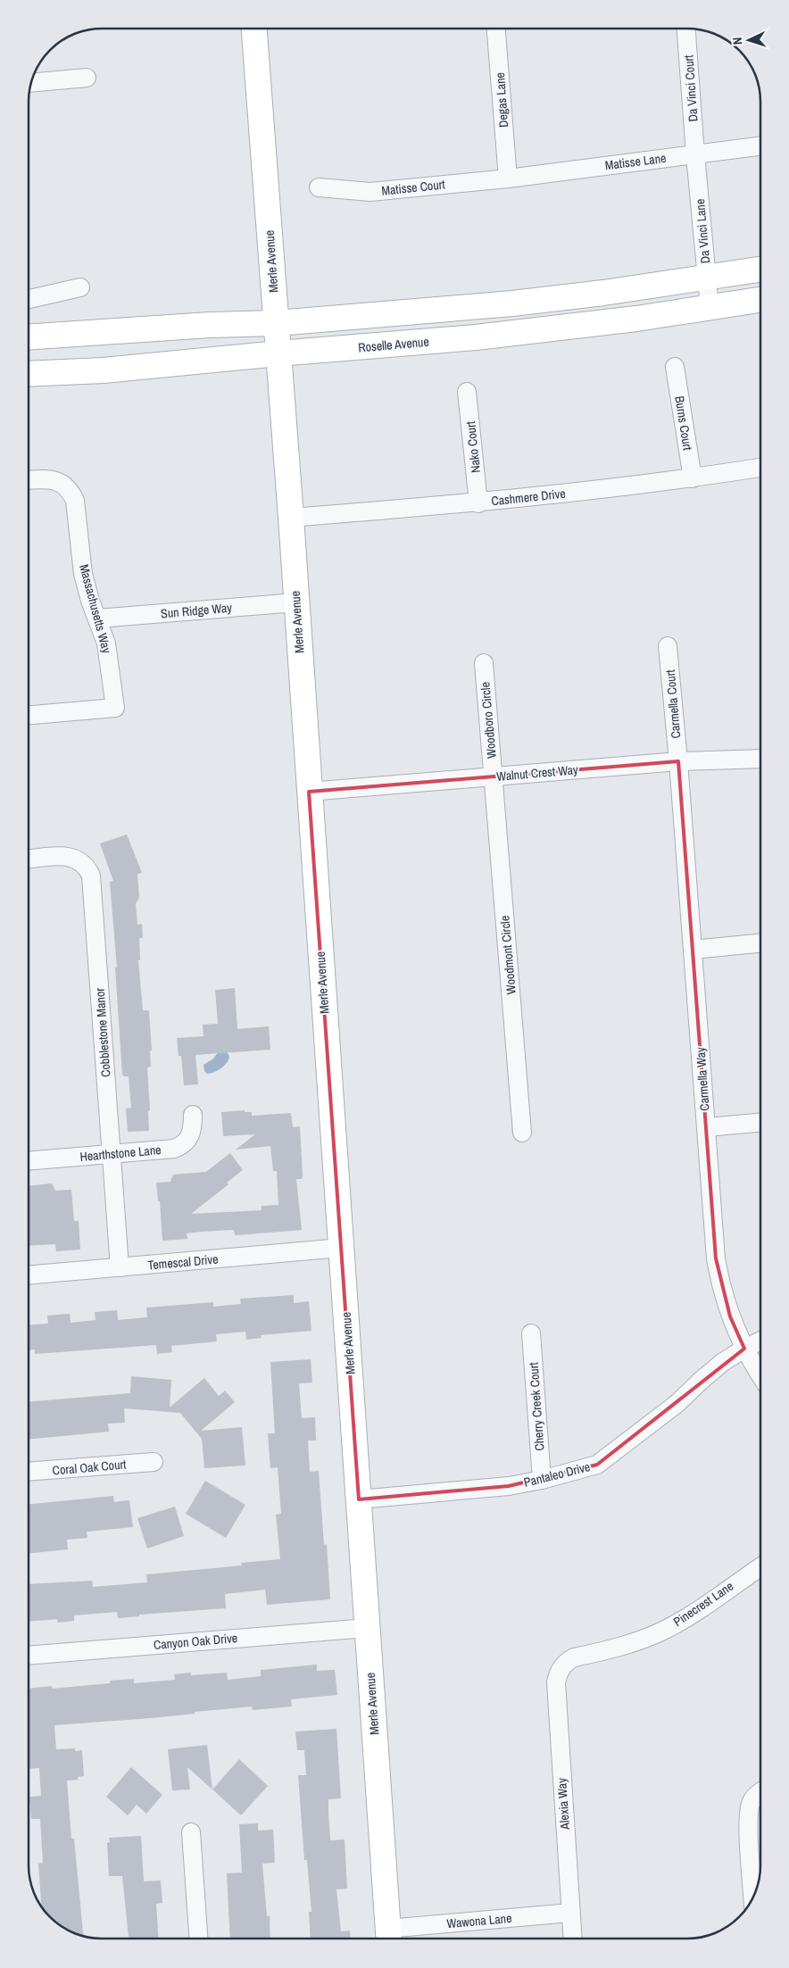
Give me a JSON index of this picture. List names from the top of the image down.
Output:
{
  "streets": {
    "street": [
      "Da Vinci Court",
      "Degas Lane",
      "Matisse Lane",
      "Matisse Court",
      "Da Vinci Lane",
      "Merle Avenue",
      "Roselle Avenue",
      "Burns Court",
      "Nako Court",
      "Cashmere Drive",
      "Massachusetts Way",
      "Sun Ridge Way",
      "Carmella Court",
      "Woodboro Circle",
      "Walnut Crest Way",
      "Woodmont Circle",
      "Cobblestone Manor",
      "Carmella Way",
      "Hearthstone Lane",
      "Temescal Drive",
      "Cherry Creek Court",
      "Coral Oak Court",
      "Pantaleo Drive",
      "Pinecrest Lane",
      "Canyon Oak Drive",
      "Alexia Way",
      "Wawona Lane"
    ]
  },
  "crossings": [
    ["Da Vinci Court", "Matisse Lane"],
    ["Da Vinci Court", "Da Vinci Lane"],
    ["Degas Lane", "Matisse Lane"],
    ["Degas Lane", "Matisse Court"],
    ["Matisse Lane", "Matisse Court"],
    ["Matisse Lane", "Da Vinci Lane"],
    ["Da Vinci Lane", "Roselle Avenue"],
    ["Merle Avenue", "Roselle Avenue"],
    ["Merle Avenue", "Cashmere Drive"],
    ["Merle Avenue", "Sun Ridge Way"],
    ["Merle Avenue", "Walnut Crest Way"],
    ["Merle Avenue", "Temescal Drive"],
    ["Merle Avenue", "Pantaleo Drive"],
    ["Merle Avenue", "Canyon Oak Drive"],
    ["Merle Avenue", "Wawona Lane"],
    ["Burns Court", "Cashmere Drive"],
    ["Nako Court", "Cashmere Drive"],
    ["Massachusetts Way", "Sun Ridge Way"],
    ["Carmella Court", "Walnut Crest Way"],
    ["Carmella Court", "Carmella Way"],
    ["Woodboro Circle", "Walnut Crest Way"],
    ["Woodboro Circle", "Woodmont Circle"],
    ["Walnut Crest Way", "Woodmont Circle"],
    ["Walnut Crest Way", "Carmella Way"],
    ["Cobblestone Manor", "Hearthstone Lane"],
    ["Cobblestone Manor", "Temescal Drive"],
    ["Carmella Way", "Pantaleo Drive"],
    ["Cherry Creek Court", "Pantaleo Drive"],
    ["Pinecrest Lane", "Alexia Way"],
    ["Alexia Way", "Wawona Lane"]
  ],
  "north": "left"
}
